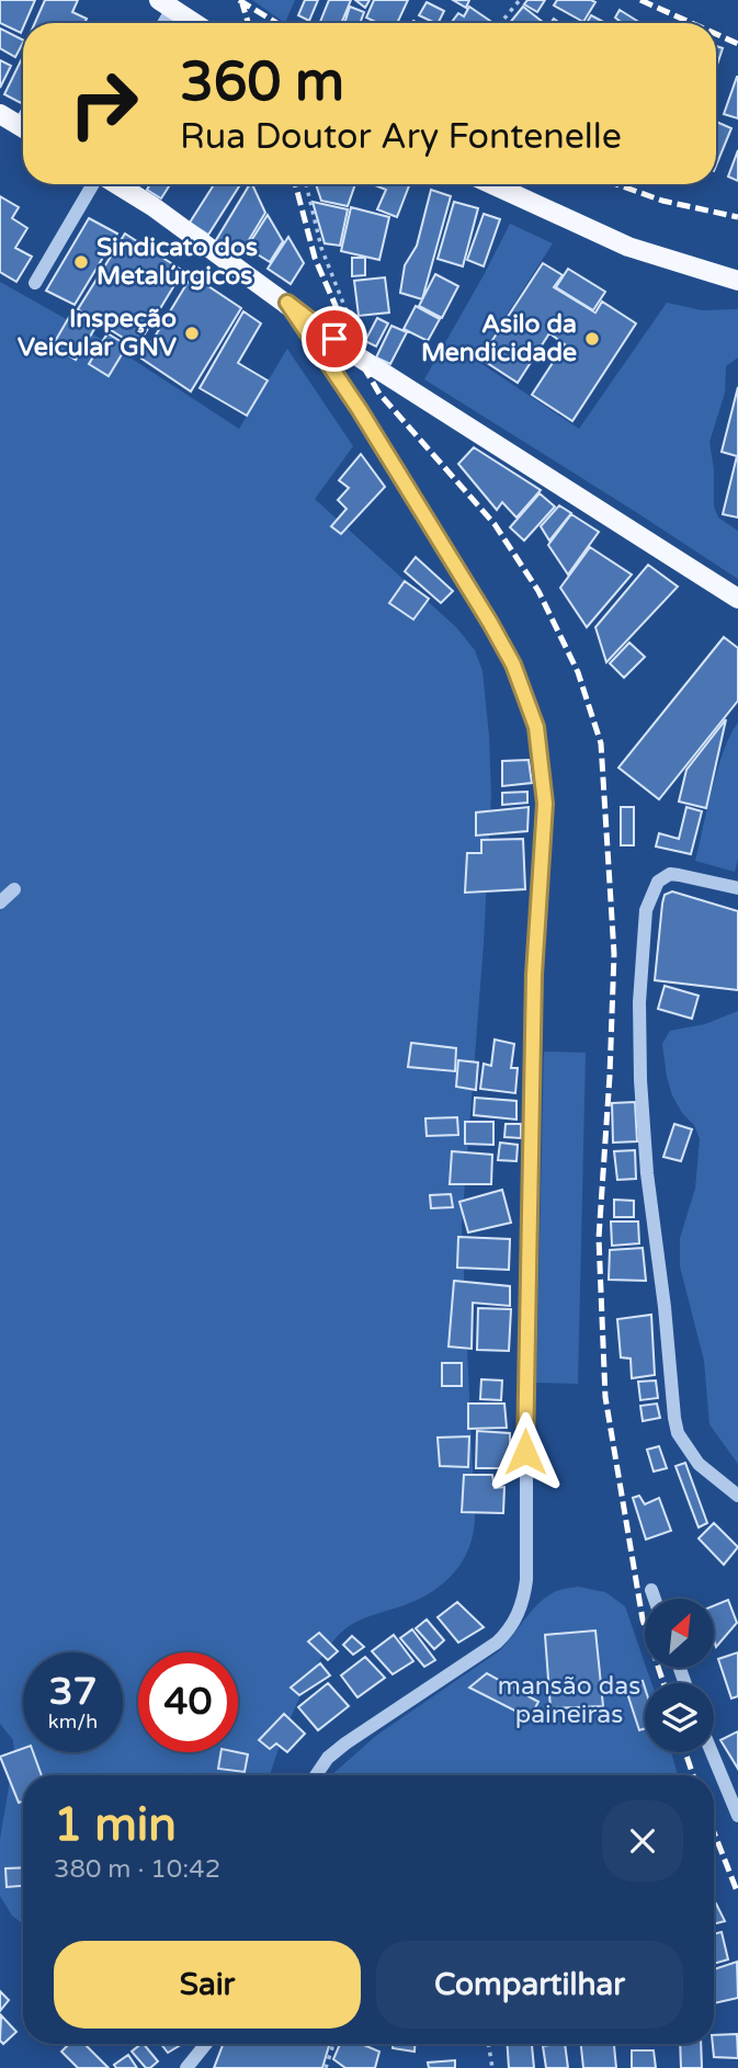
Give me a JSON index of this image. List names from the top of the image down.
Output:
{
  "parks": ["mansão das paineiras"],
  "places": ["Sindicato dos Metalúrgicos", "Inspeção Veicular GNV", "Asilo da Mendicidade"],
  "north": "top right",
  "page": {
    "turn": ["360 m", "Rua Doutor Ary Fontenelle"],
    "speed": "37 km/h",
    "limit": "40",
    "heading": ["1 min", "380 m · 10:42"],
    "buttons": ["Sair", "Compartilhar"]
  }
}
